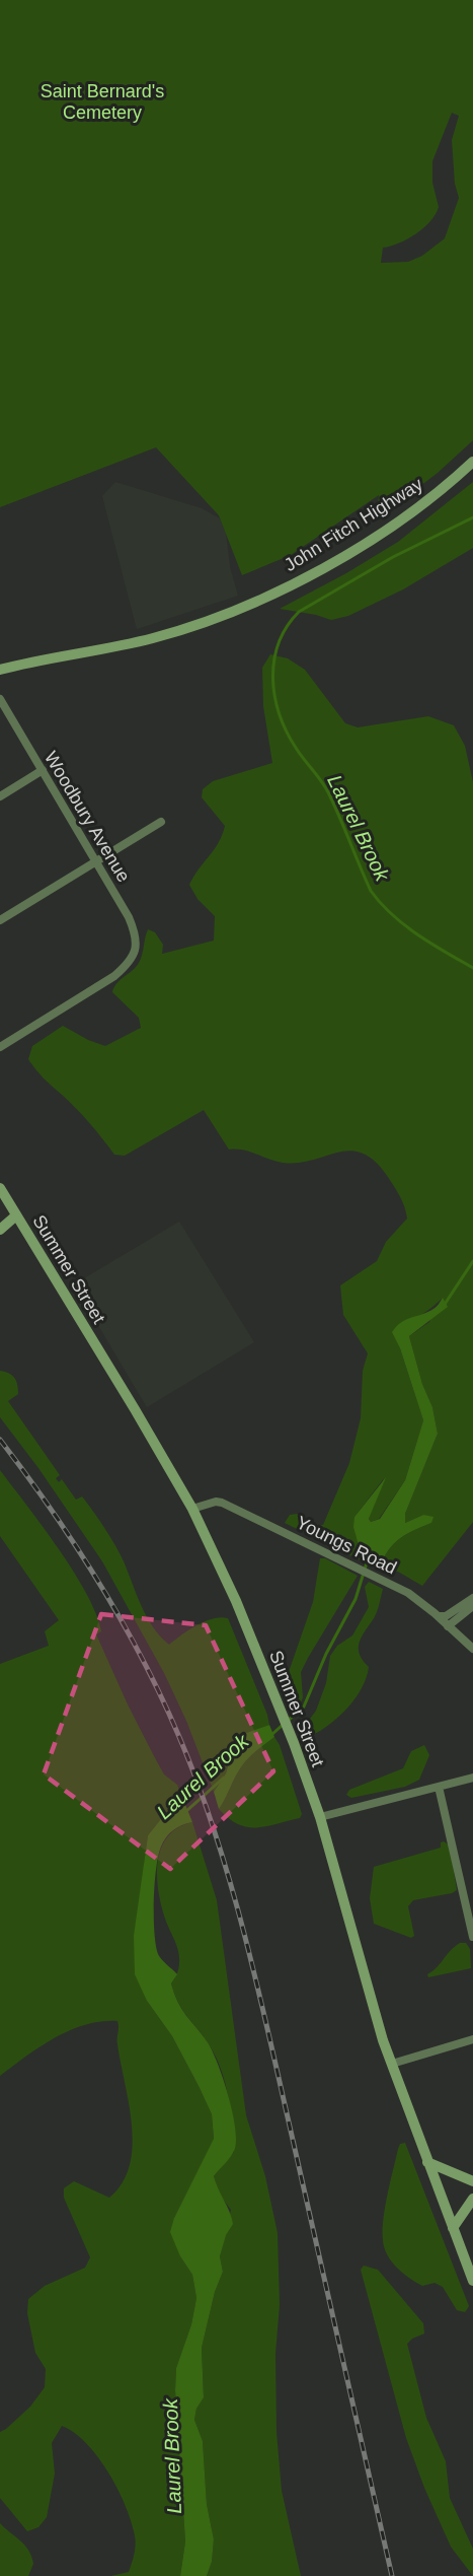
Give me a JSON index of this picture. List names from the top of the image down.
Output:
{
  "streets": {
    "main road": ["John Fitch Highway", "Summer Street"],
    "street": ["Woodbury Avenue", "Youngs Road"]
  },
  "crossings": [
    ["Summer Street", "Youngs Road"]
  ],
  "water": ["Laurel Brook"],
  "parks": ["Saint Bernard's Cemetery"]
}
